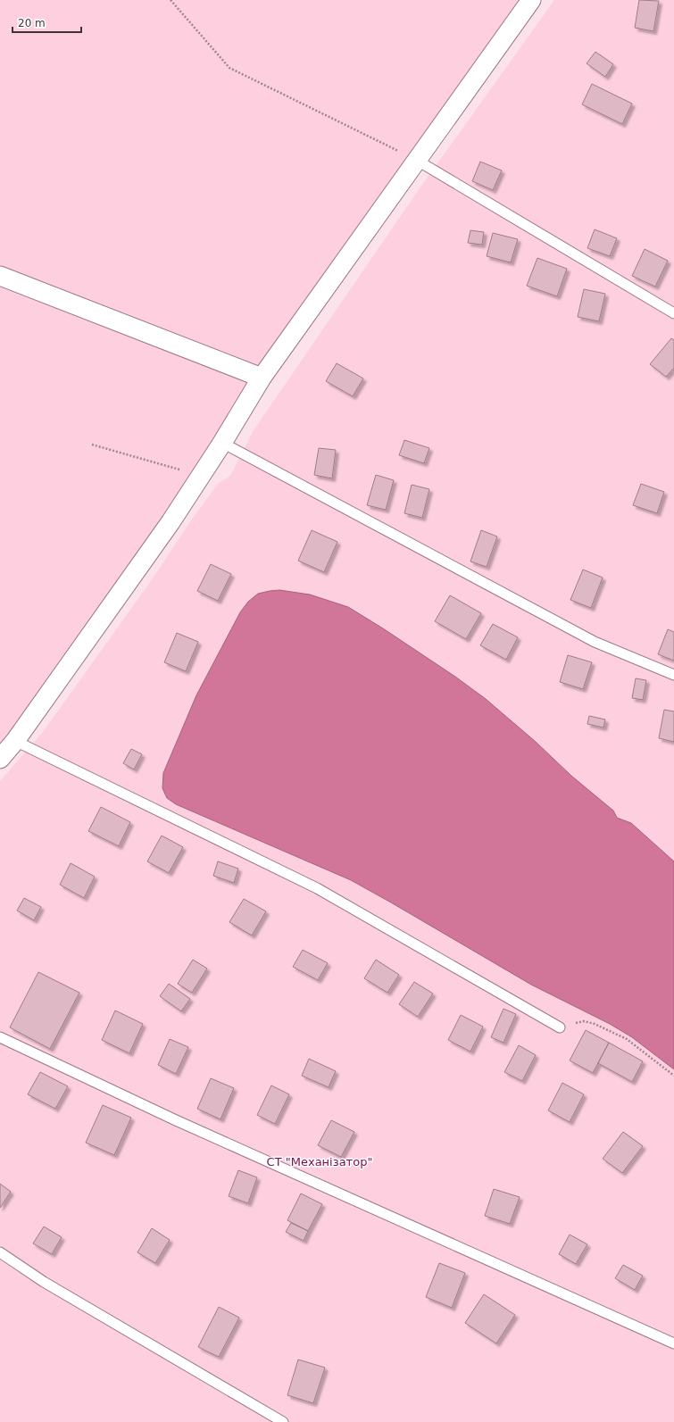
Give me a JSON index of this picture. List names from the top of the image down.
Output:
{
  "parks": ["СТ \"Механізатор\""],
  "scale_bar": "20 m"
}
